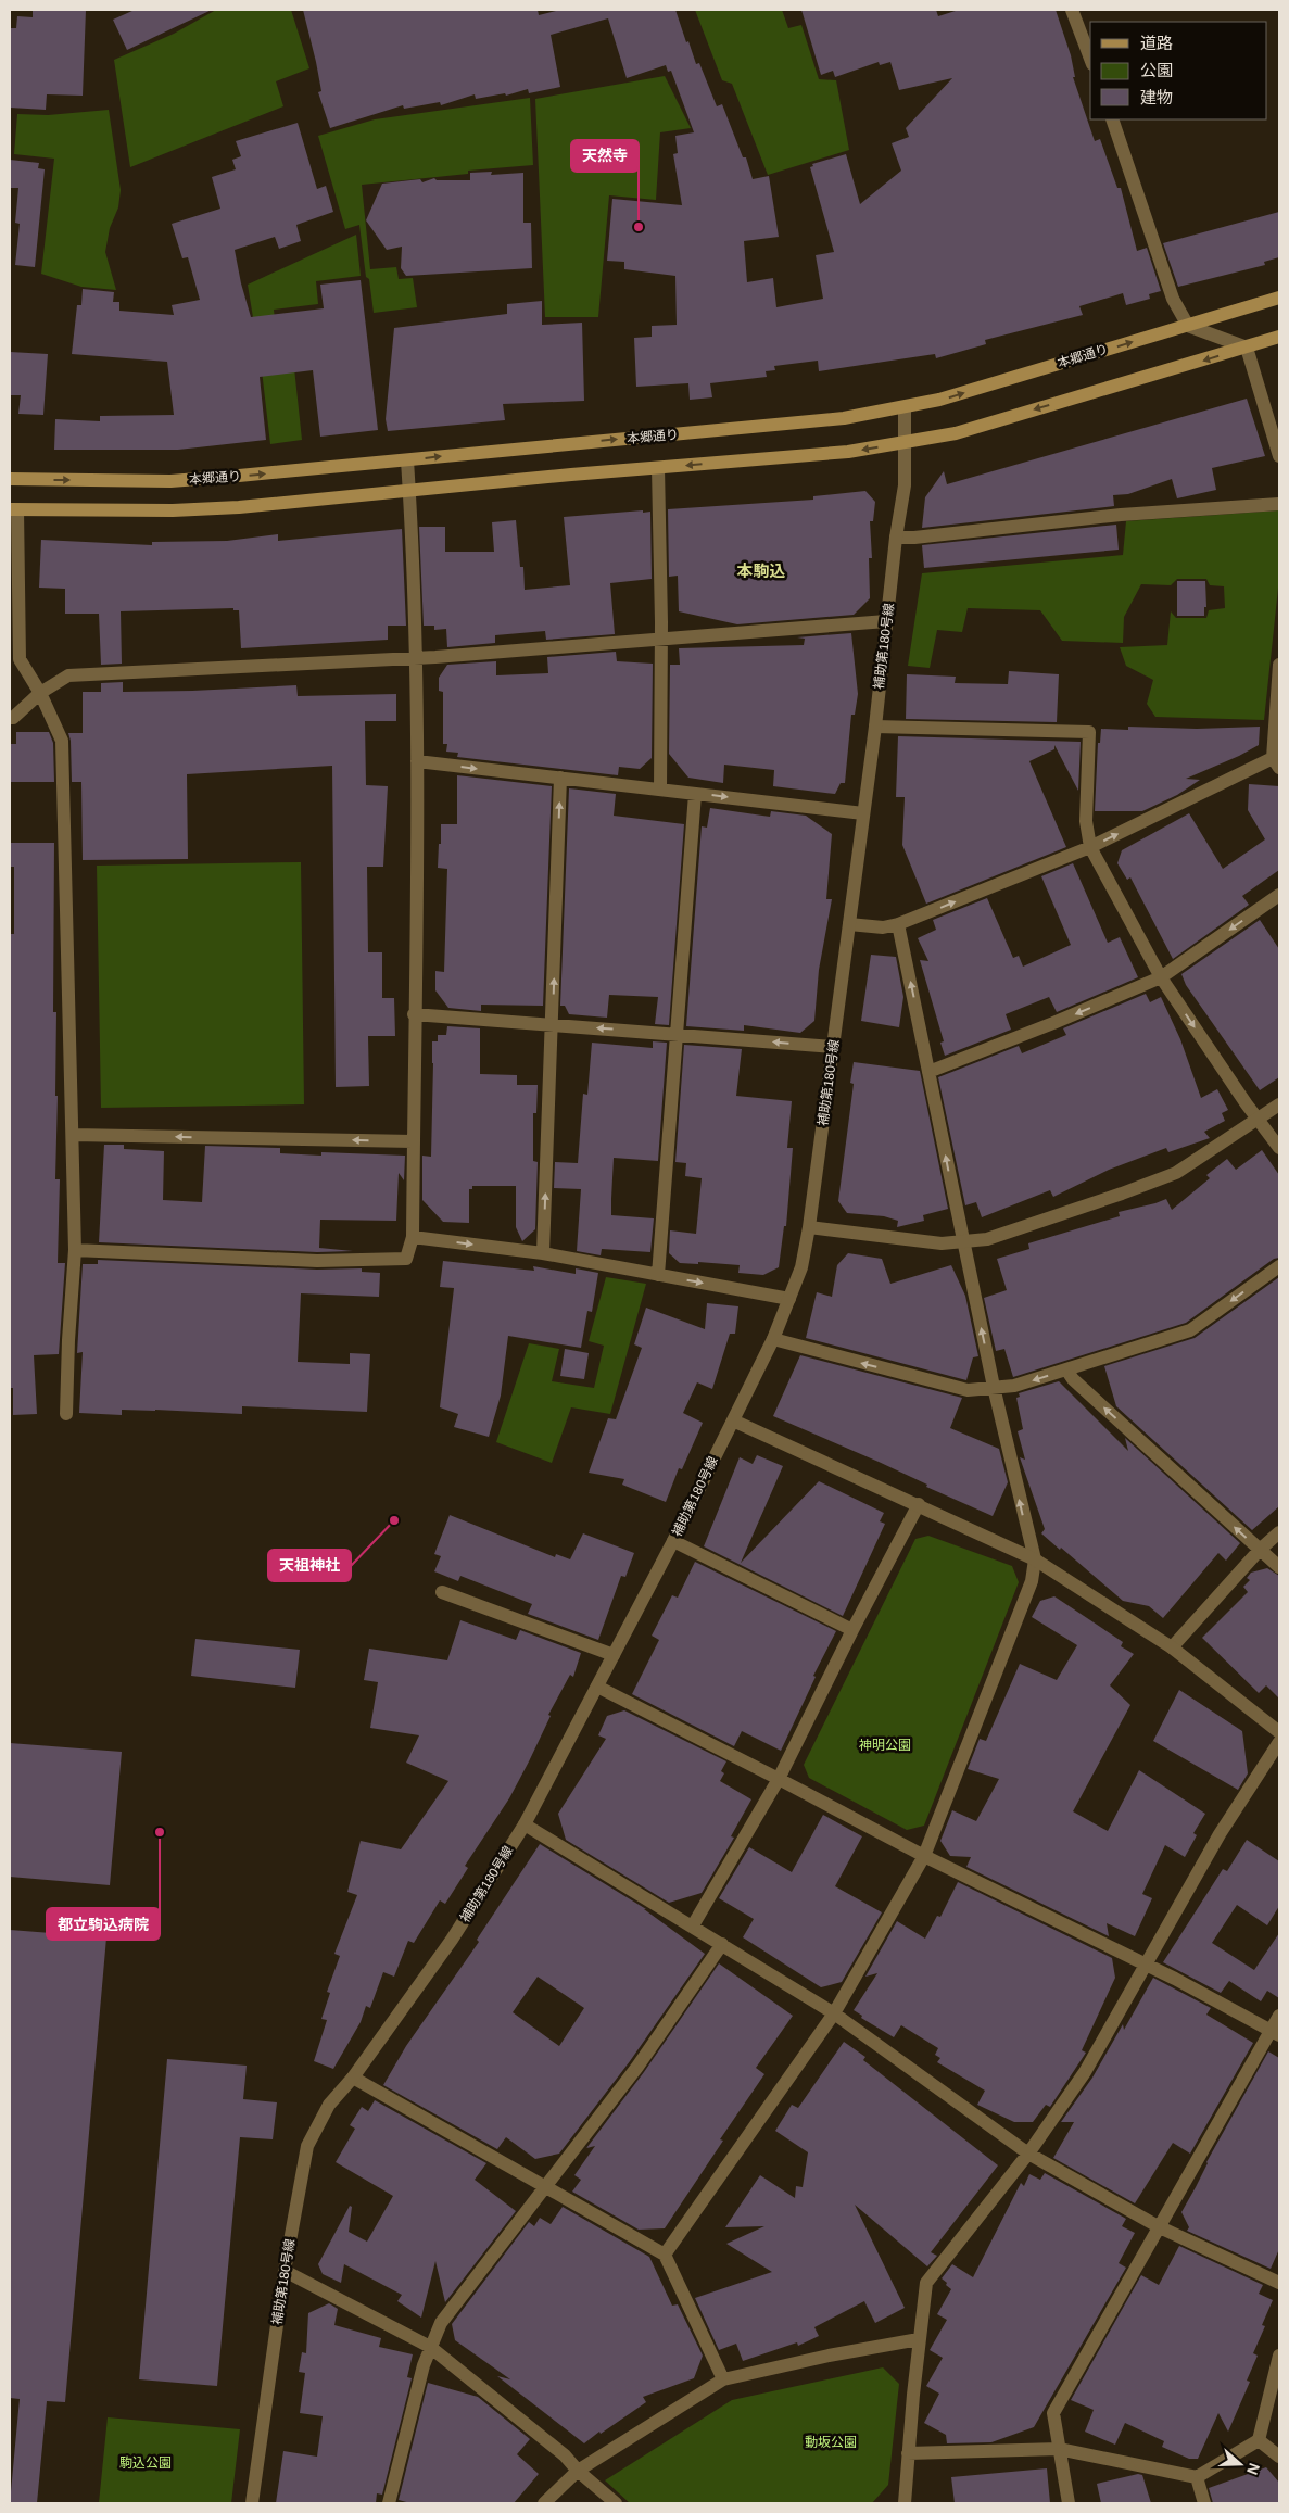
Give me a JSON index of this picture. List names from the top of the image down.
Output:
{
  "streets": {
    "main road": ["本郷通り"],
    "street": ["補助第180号線"]
  },
  "crossings": [
    ["本郷通り", "補助第180号線"]
  ],
  "districts": ["本駒込"],
  "parks": ["神明公園", "動坂公園", "駒込公園"],
  "places": ["天然寺", "天祖神社", "都立駒込病院"],
  "legend": ["道路", "公園", "建物"],
  "north": "right"
}
